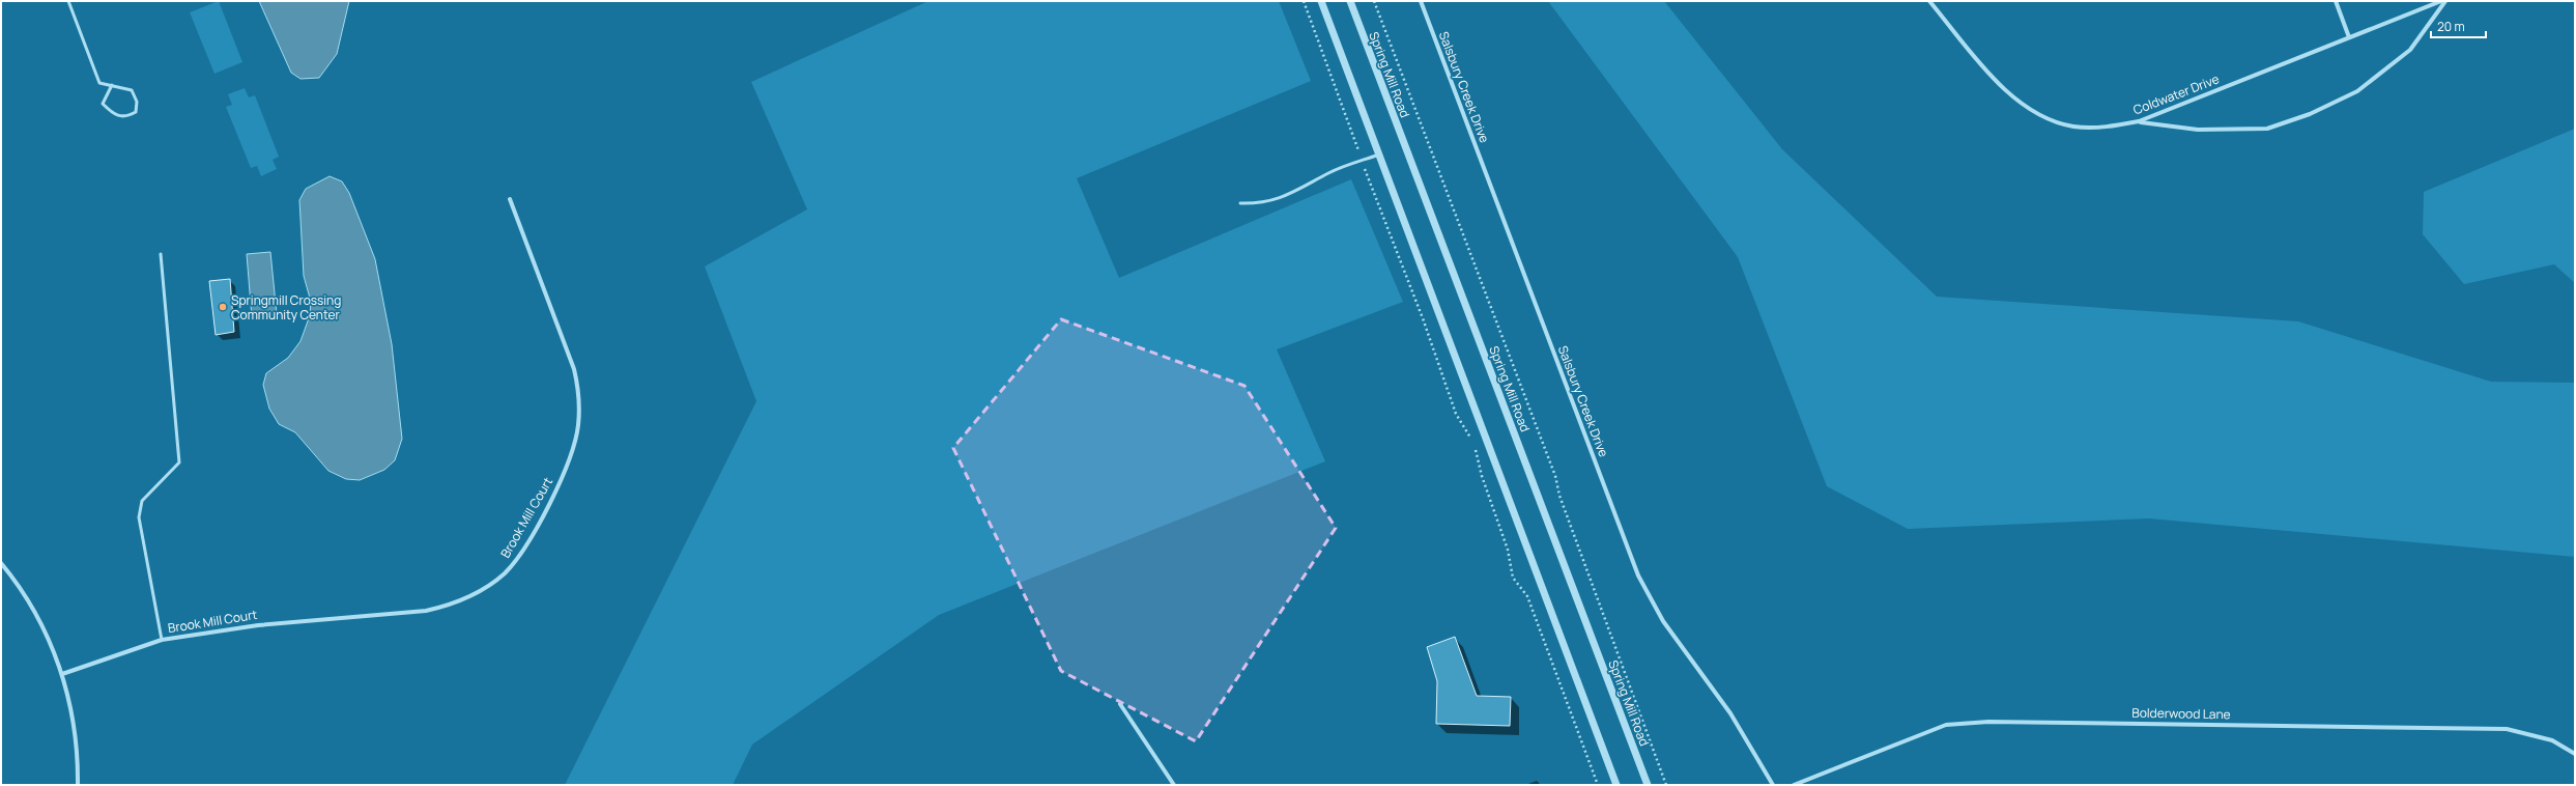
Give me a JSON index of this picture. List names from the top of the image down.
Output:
{
  "streets": {
    "street": [
      "Spring Mill Road",
      "Salsbury Creek Drive",
      "Coldwater Drive",
      "Brook Mill Court",
      "Bolderwood Lane"
    ]
  },
  "places": ["Springmill Crossing Community Center"],
  "scale_bar": "20 m"
}
